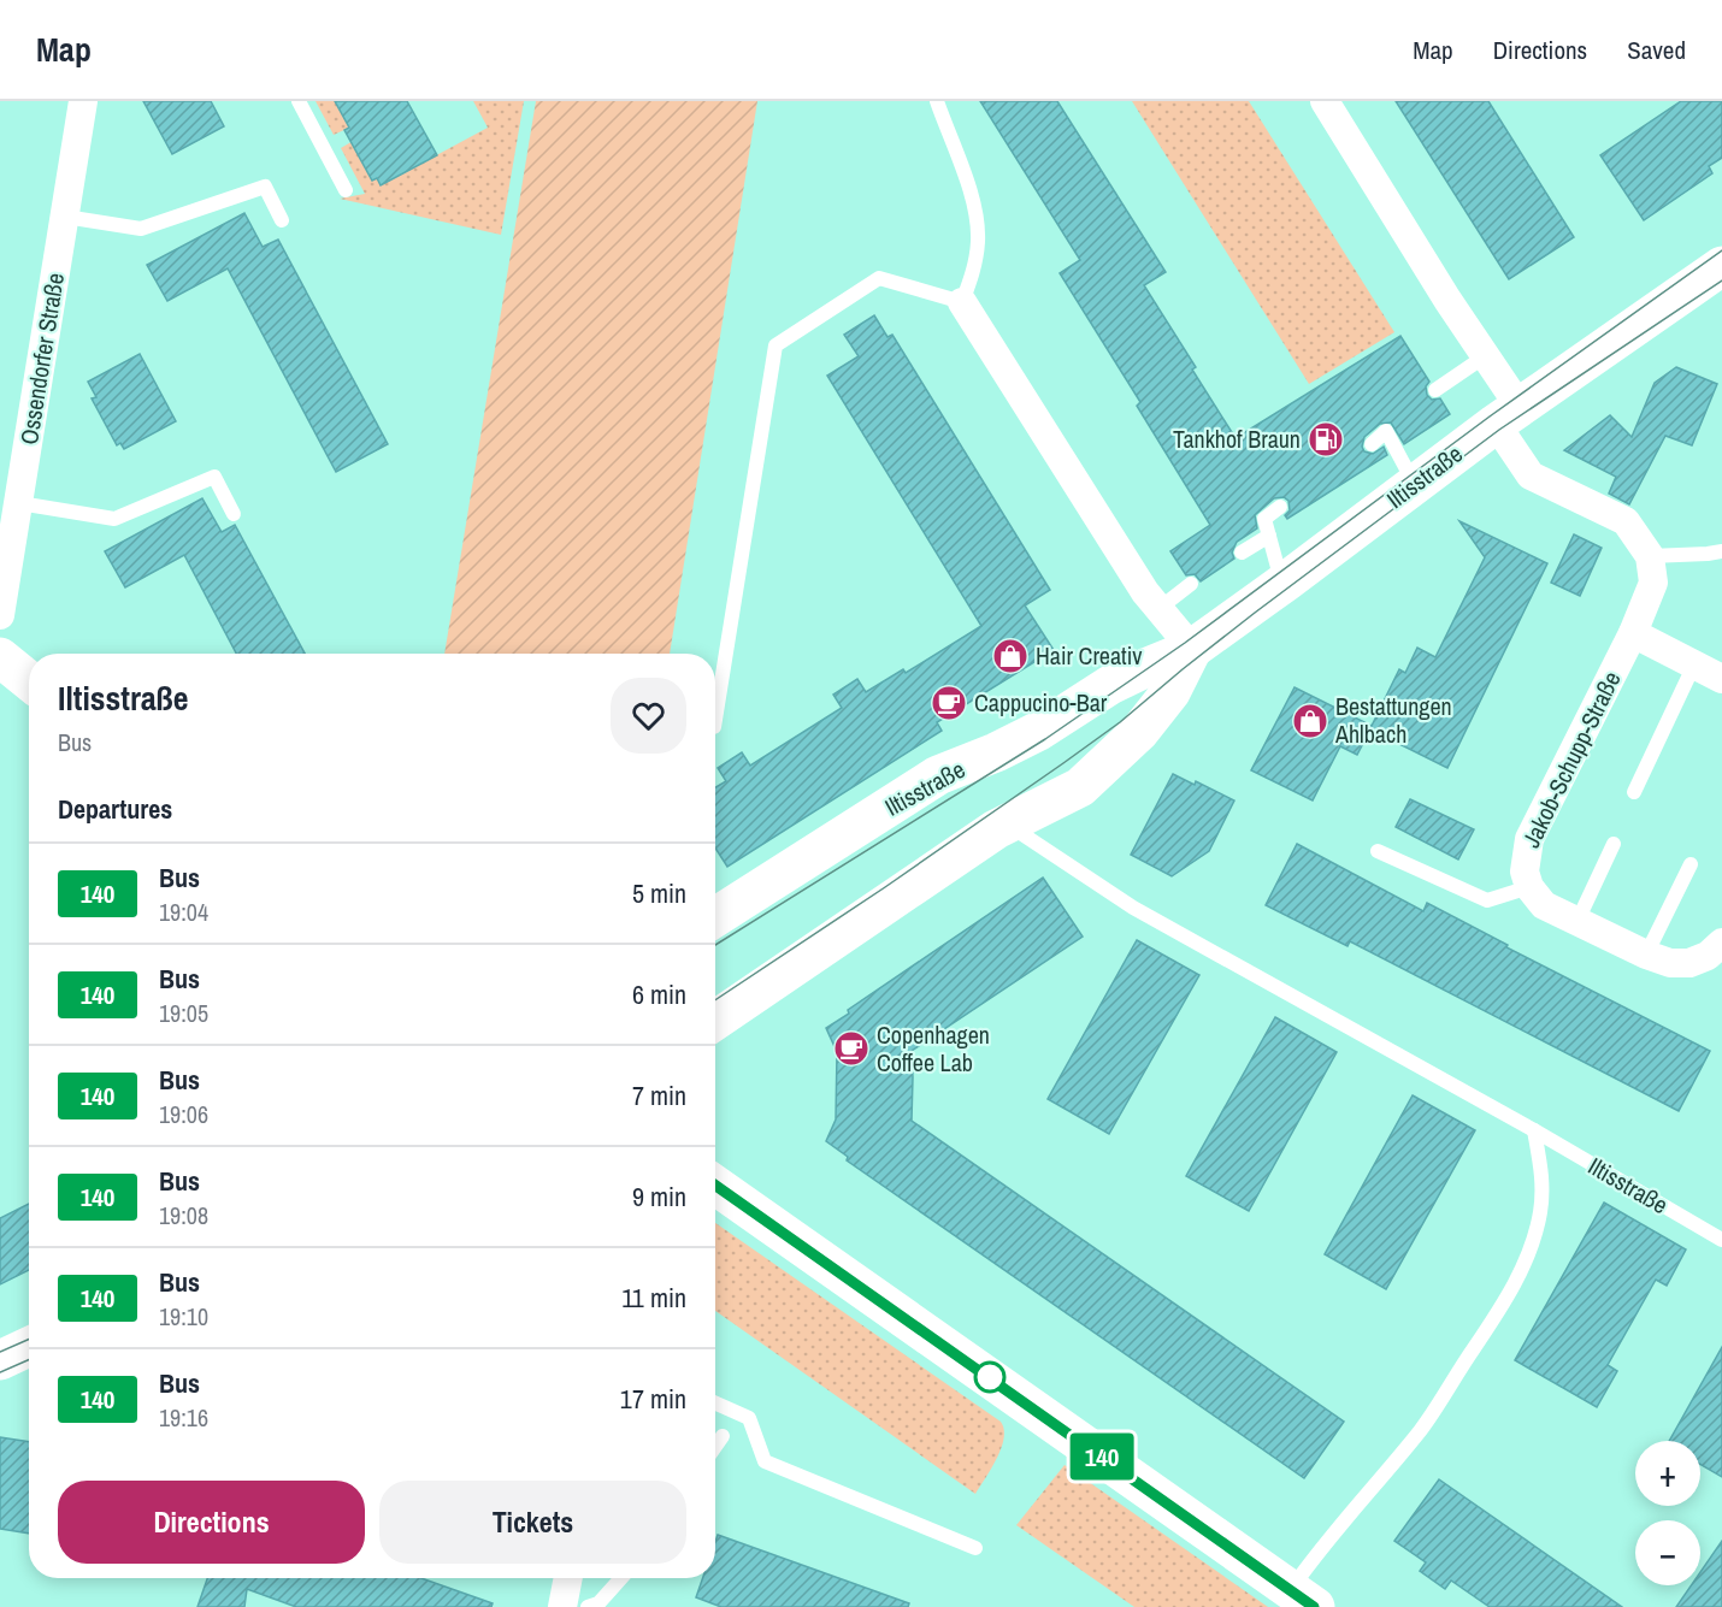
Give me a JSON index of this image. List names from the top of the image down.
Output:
{
  "streets": {
    "street": ["Ossendorfer Straße", "Iltisstraße", "Jakob-Schupp-Straße"]
  },
  "places": {
    "fuel station": ["Tankhof Braun"],
    "shop": ["Hair Creativ", "Bestattungen Ahlbach"],
    "cafe": ["Cappucino-Bar", "Copenhagen Coffee Lab"]
  },
  "lines": ["bus line 140"],
  "page": {
    "header": "Map",
    "nav": ["Map", "Directions", "Saved"],
    "on_map": "140",
    "heading": [
      ["Iltisstraße", "Bus"],
      "Departures"
    ],
    "list": [
      {
        "mark": "140",
        "name": "Bus",
        "note": "19:04",
        "value": "5 min"
      },
      {
        "mark": "140",
        "name": "Bus",
        "note": "19:05",
        "value": "6 min"
      },
      {
        "mark": "140",
        "name": "Bus",
        "note": "19:06",
        "value": "7 min"
      },
      {
        "mark": "140",
        "name": "Bus",
        "note": "19:08",
        "value": "9 min"
      },
      {
        "mark": "140",
        "name": "Bus",
        "note": "19:10",
        "value": "11 min"
      },
      {
        "mark": "140",
        "name": "Bus",
        "note": "19:16",
        "value": "17 min"
      }
    ],
    "map_buttons": ["+", "−"],
    "buttons": ["Directions", "Tickets"]
  }
}
